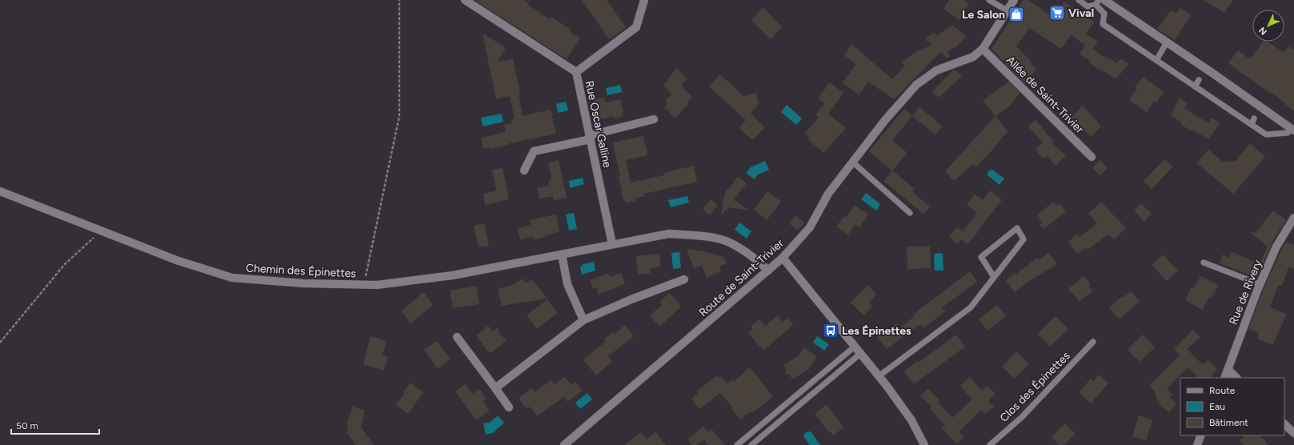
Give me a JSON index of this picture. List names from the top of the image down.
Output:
{
  "streets": {
    "street": [
      "Allée de Saint-Trivier",
      "Rue Oscar Galline",
      "Chemin des Épinettes",
      "Route de Saint-Trivier",
      "Rue de Rivery"
    ],
    "lane": ["Clos des Épinettes"]
  },
  "crossings": [
    ["Allée de Saint-Trivier", "Route de Saint-Trivier"],
    ["Rue Oscar Galline", "Chemin des Épinettes"],
    ["Chemin des Épinettes", "Route de Saint-Trivier"]
  ],
  "places": {
    "supermarket": ["Vival"],
    "shop": ["Le Salon"],
    "bus stop": ["Les Épinettes"]
  },
  "legend": ["Route", "Eau", "Bâtiment"],
  "scale_bar": "50 m",
  "north": "bottom left"
}
